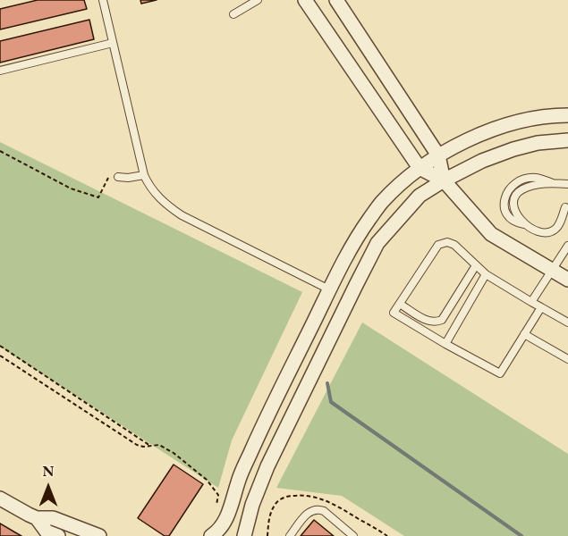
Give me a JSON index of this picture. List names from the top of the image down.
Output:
{
  "north": "top"
}
